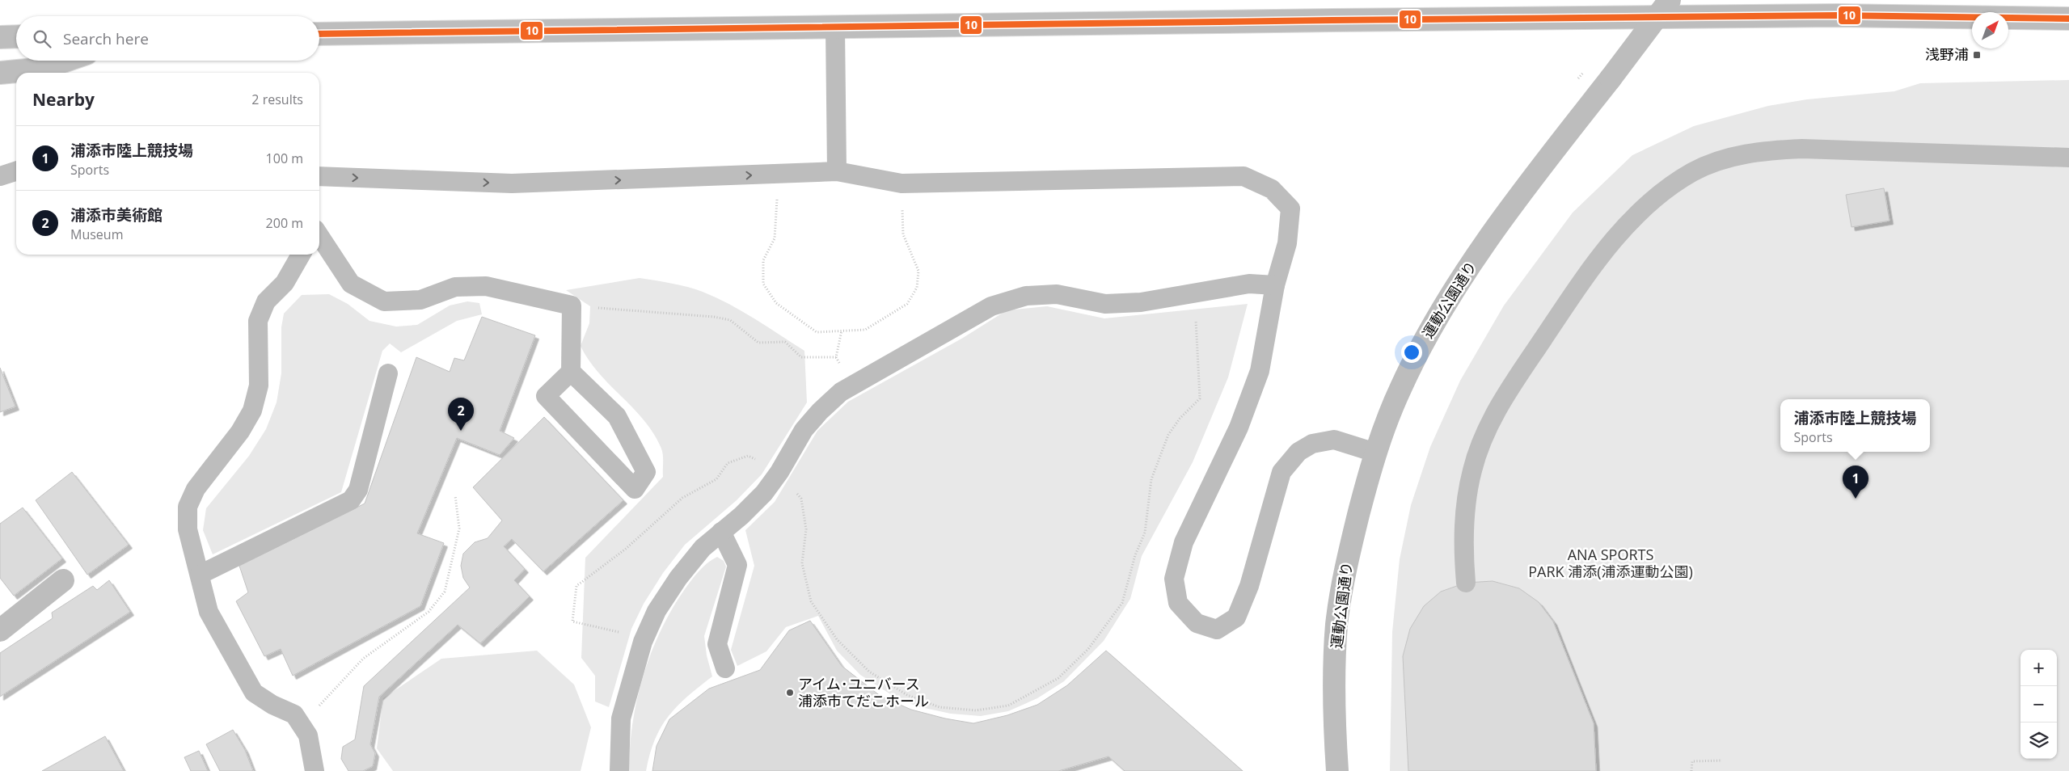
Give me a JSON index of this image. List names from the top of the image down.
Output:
{
  "streets": {
    "main road": ["運動公園通り"]
  },
  "parks": ["ANA SPORTS PARK 浦添(浦添運動公園)"],
  "places": {
    "transit": ["浅野浦"],
    "other": ["アイム･ユニバース 浦添市てだこホール"]
  },
  "lines": ["transit line 10"],
  "north": "top right",
  "page": {
    "search": "Search here",
    "heading": ["Nearby", "2 results"],
    "list": [
      {
        "mark": "1",
        "name": "浦添市陸上競技場",
        "note": "Sports",
        "value": "100 m"
      },
      {
        "mark": "2",
        "name": "浦添市美術館",
        "note": "Museum",
        "value": "200 m"
      }
    ],
    "pins": ["2", "1"],
    "popup": ["浦添市陸上競技場", "Sports"],
    "map_buttons": ["+", "−"]
  }
}
